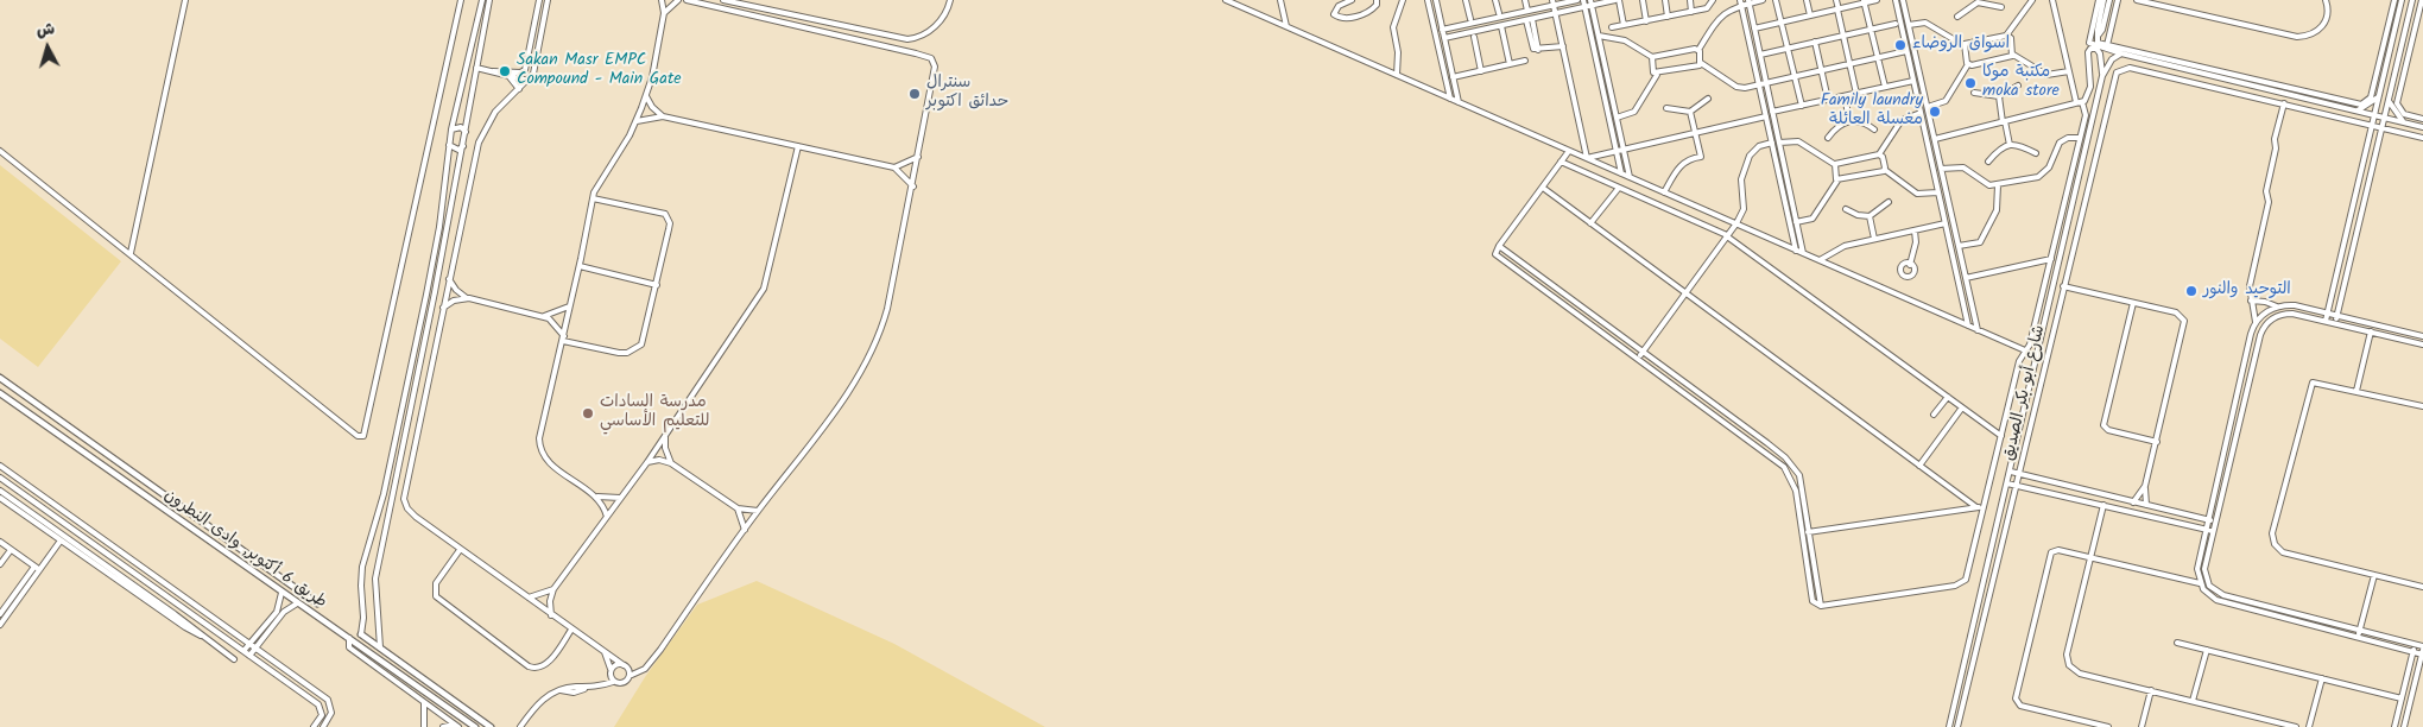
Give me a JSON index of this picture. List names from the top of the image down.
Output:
{
  "streets": {
    "street": ["شارع أبو بكر الصديق", "طريق 6 أكتوبر, وادى النطرون"]
  },
  "places": [
    "اسواق الروضاء",
    "Sakan Masr EMPC Compound - Main Gate",
    "مكتبة موكا moka store",
    "سنترال حدائق اكتوبر",
    "Family laundry مغسلة العائلة",
    "التوحيد والنور",
    "مدرسة السادات للتعليم الأساسي"
  ],
  "north": "top"
}
